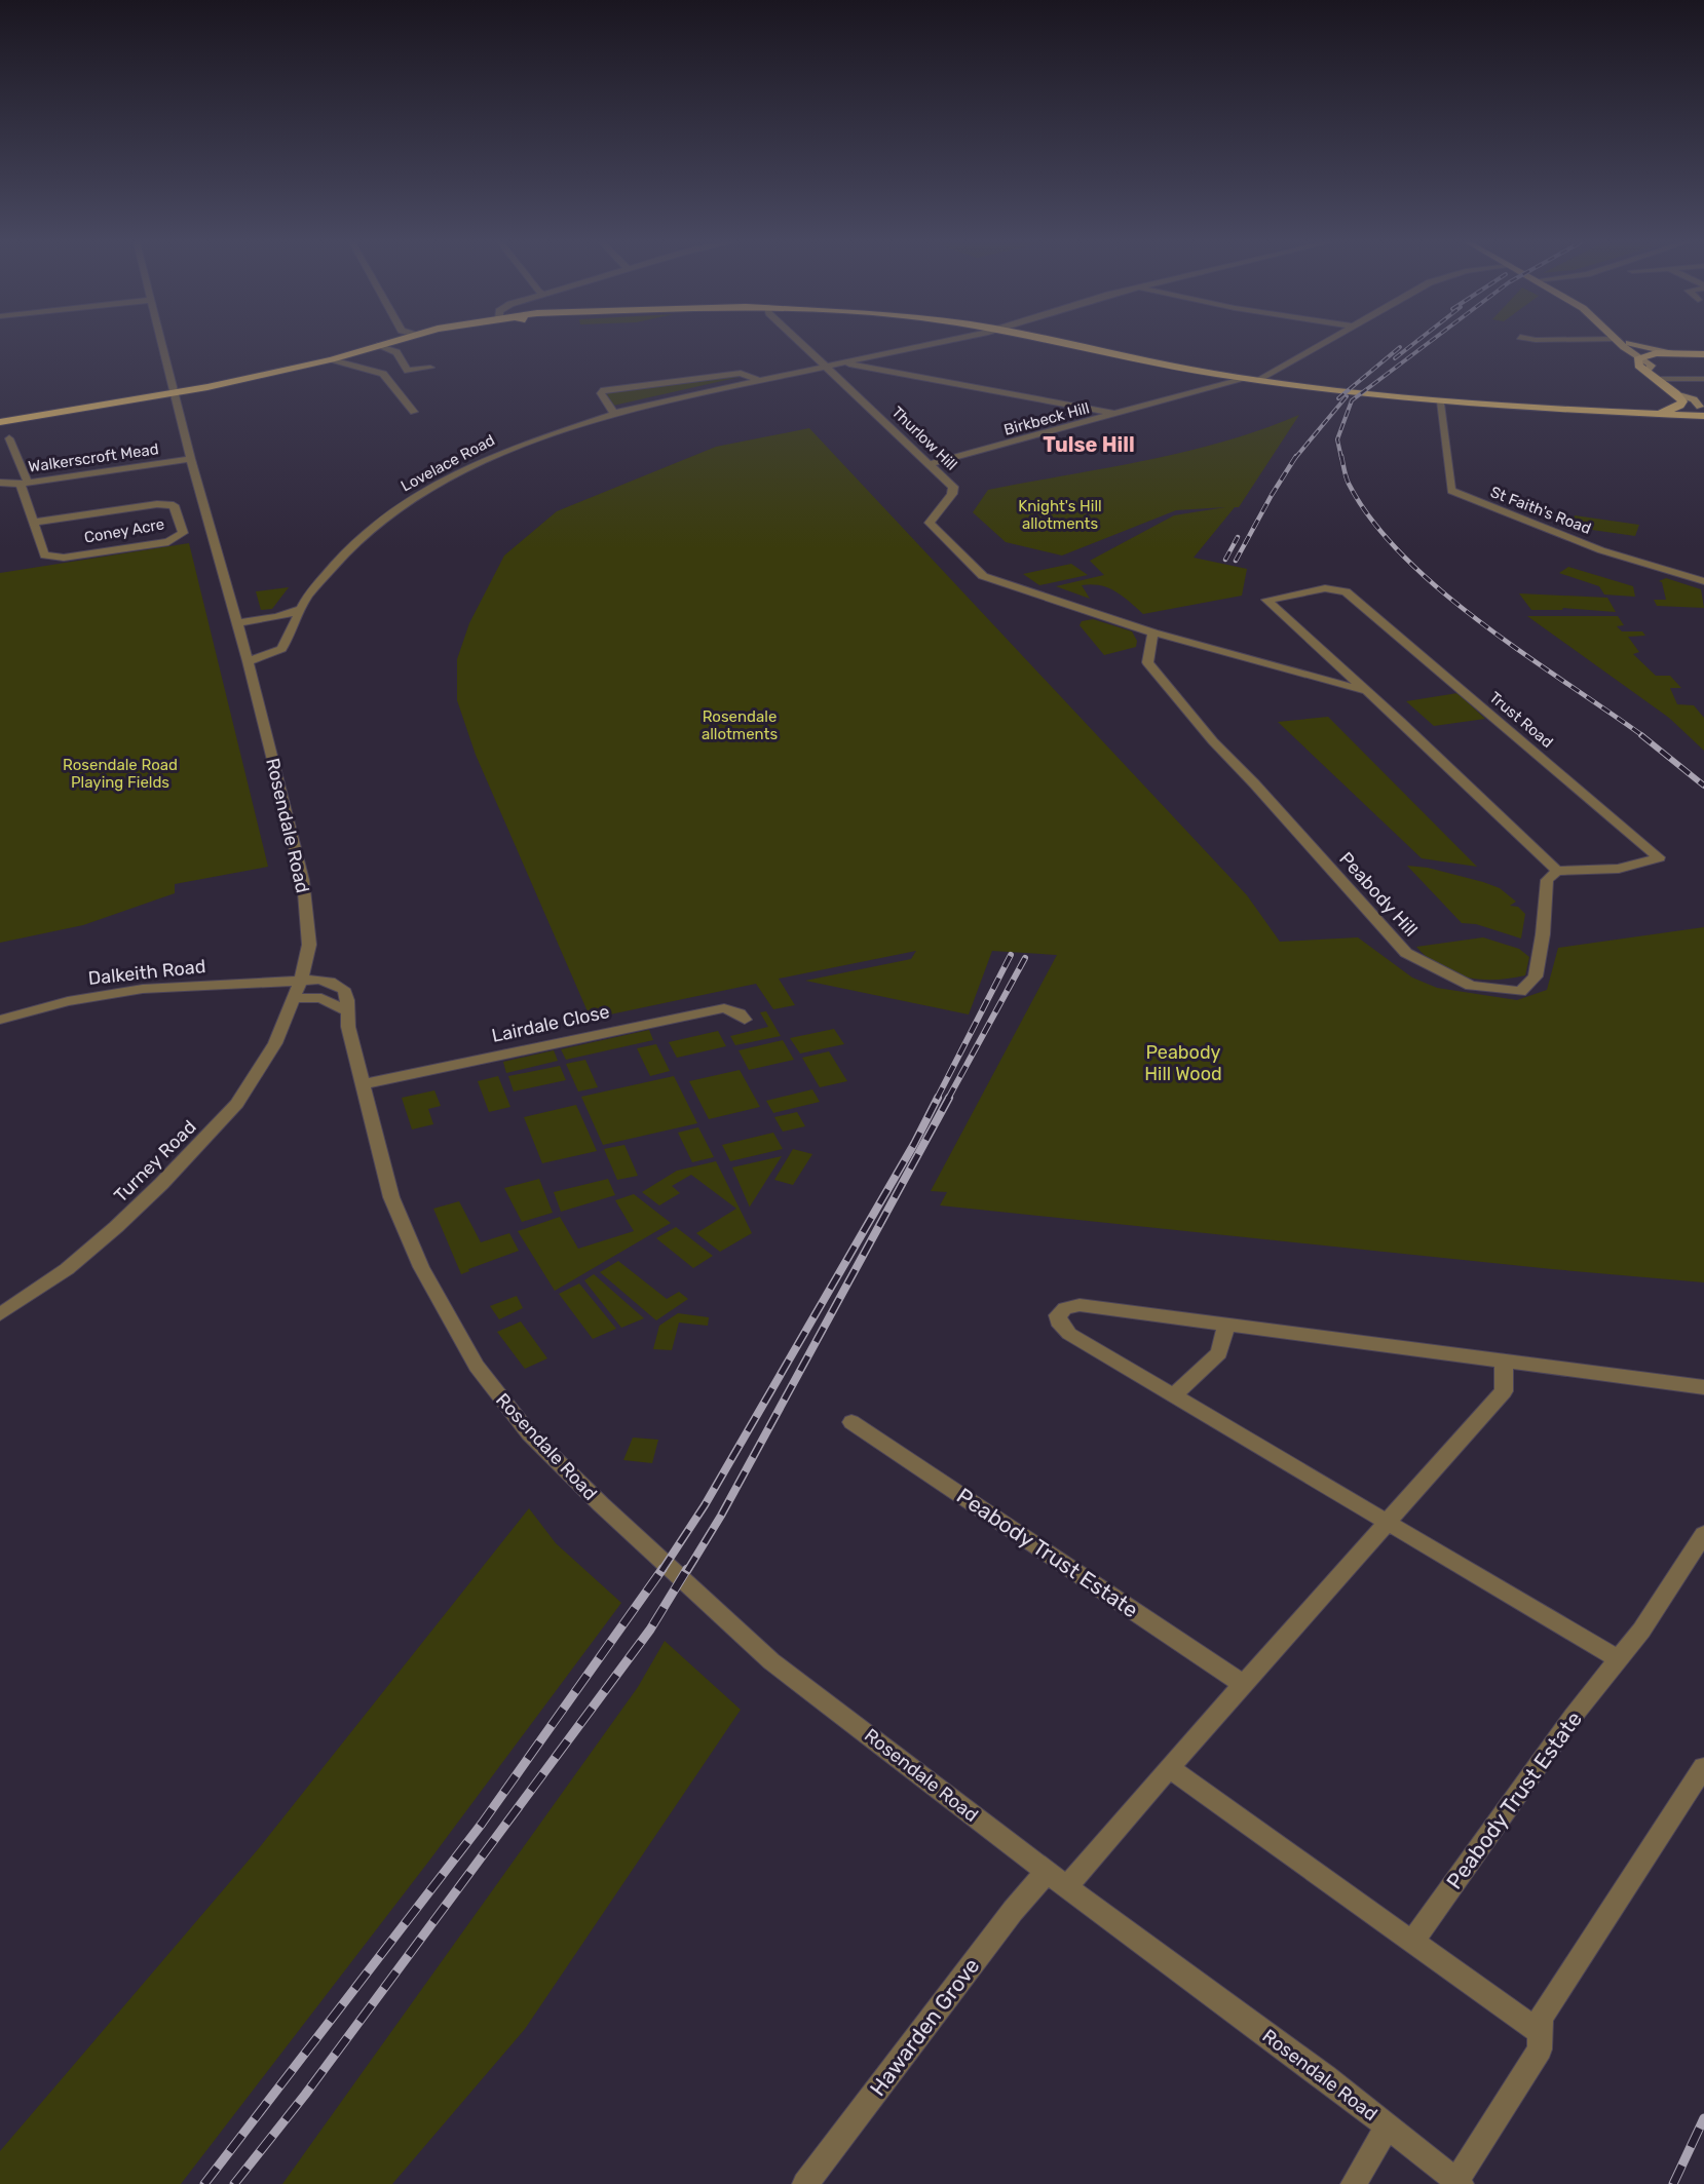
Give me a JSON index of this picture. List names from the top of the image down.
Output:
{
  "streets": {
    "street": [
      "Birkbeck Hill",
      "Thurlow Hill",
      "Walkerscroft Mead",
      "Lovelace Road",
      "St Faith's Road",
      "Coney Acre",
      "Trust Road",
      "Rosendale Road",
      "Peabody Hill",
      "Dalkeith Road",
      "Lairdale Close",
      "Turney Road",
      "Peabody Trust Estate",
      "Hawarden Grove"
    ]
  },
  "crossings": [
    ["Birkbeck Hill", "Thurlow Hill"],
    ["Thurlow Hill", "Lovelace Road"],
    ["Thurlow Hill", "Peabody Hill"],
    ["Walkerscroft Mead", "Coney Acre"],
    ["Walkerscroft Mead", "Rosendale Road"],
    ["Lovelace Road", "Rosendale Road"],
    ["Trust Road", "Peabody Hill"],
    ["Rosendale Road", "Dalkeith Road"],
    ["Rosendale Road", "Lairdale Close"],
    ["Rosendale Road", "Turney Road"],
    ["Rosendale Road", "Hawarden Grove"]
  ],
  "districts": ["Tulse Hill"],
  "parks": [
    "Knight's Hill allotments",
    "Rosendale allotments",
    "Rosendale Road Playing Fields",
    "Peabody Hill Wood"
  ]
}
